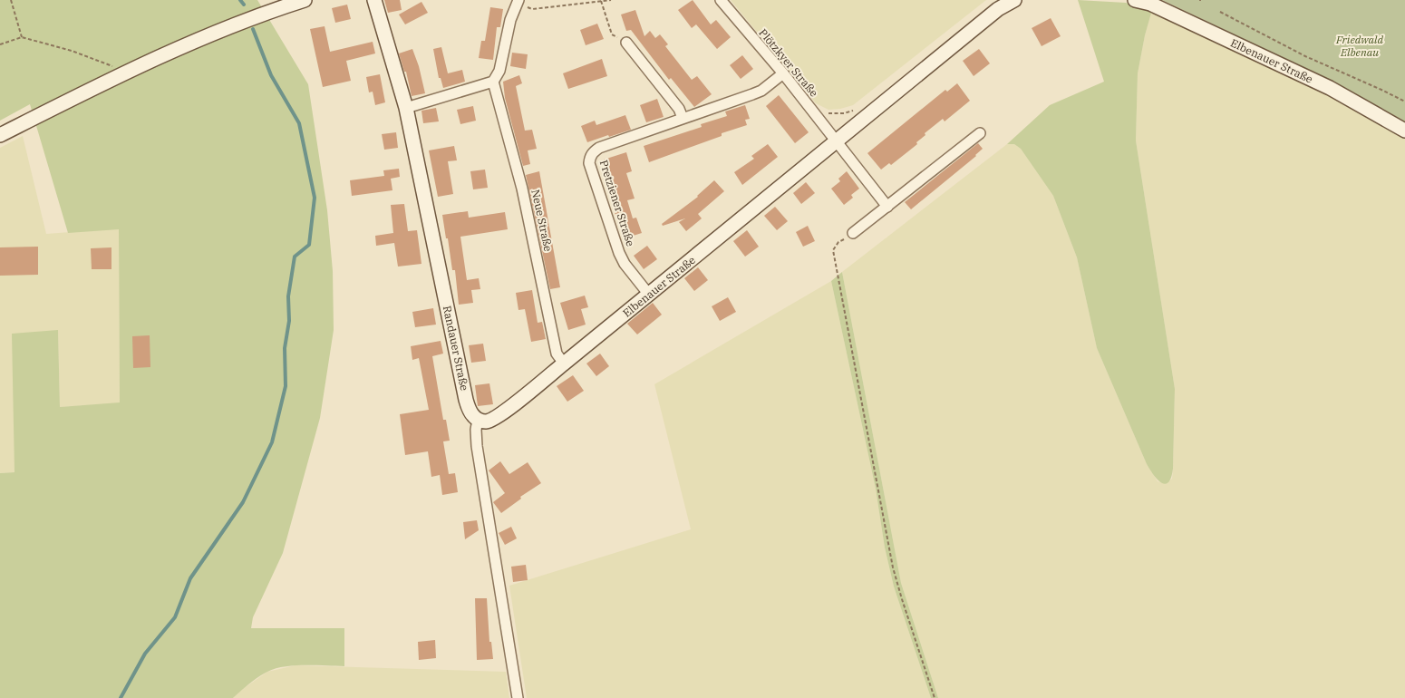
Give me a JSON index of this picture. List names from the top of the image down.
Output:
{
  "streets": {
    "street": [
      "Elbenauer Straße",
      "Plötzkyer Straße",
      "Pretziener Straße",
      "Neue Straße",
      "Randauer Straße"
    ]
  },
  "crossings": [
    ["Elbenauer Straße", "Plötzkyer Straße"],
    ["Elbenauer Straße", "Pretziener Straße"],
    ["Elbenauer Straße", "Neue Straße"],
    ["Elbenauer Straße", "Randauer Straße"],
    ["Plötzkyer Straße", "Pretziener Straße"]
  ],
  "parks": ["Friedwald Elbenau"]
}
